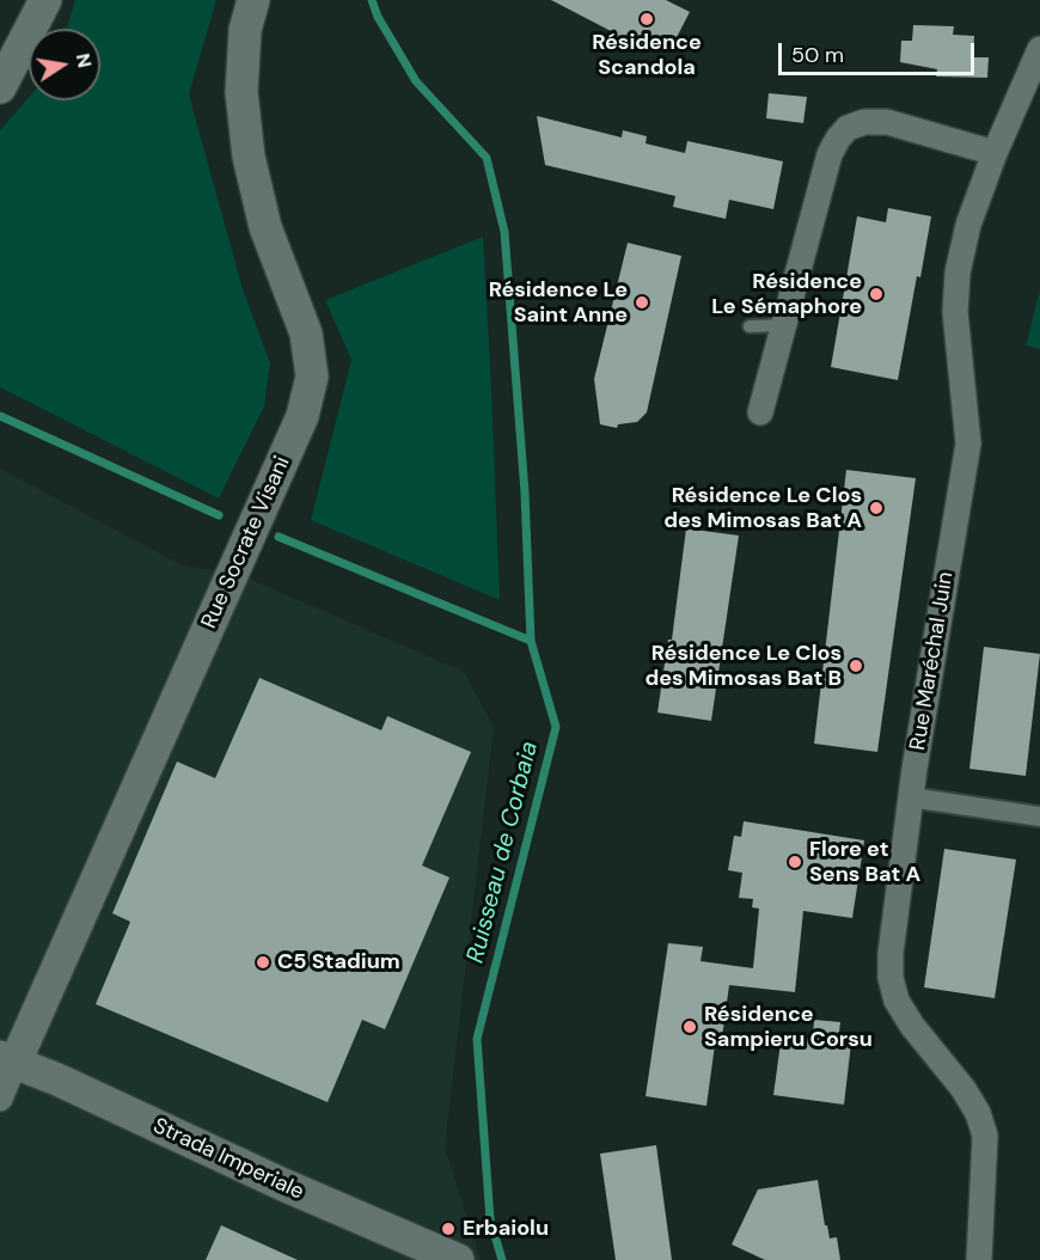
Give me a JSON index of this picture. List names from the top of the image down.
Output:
{
  "streets": {
    "street": ["Rue Socrate Visani", "Rue Maréchal Juin", "Strada Imperiale"]
  },
  "crossings": [
    ["Rue Socrate Visani", "Strada Imperiale"]
  ],
  "water": ["Ruisseau de Corbaia"],
  "places": [
    "Résidence Scandola",
    "Résidence Le Sémaphore",
    "Résidence Le Saint Anne",
    "Résidence Le Clos des Mimosas Bat A",
    "Résidence Le Clos des Mimosas Bat B",
    "Flore et Sens Bat A",
    "C5 Stadium",
    "Résidence Sampieru Corsu",
    "Erbaiolu"
  ],
  "scale_bar": "50 m",
  "north": "right"
}
